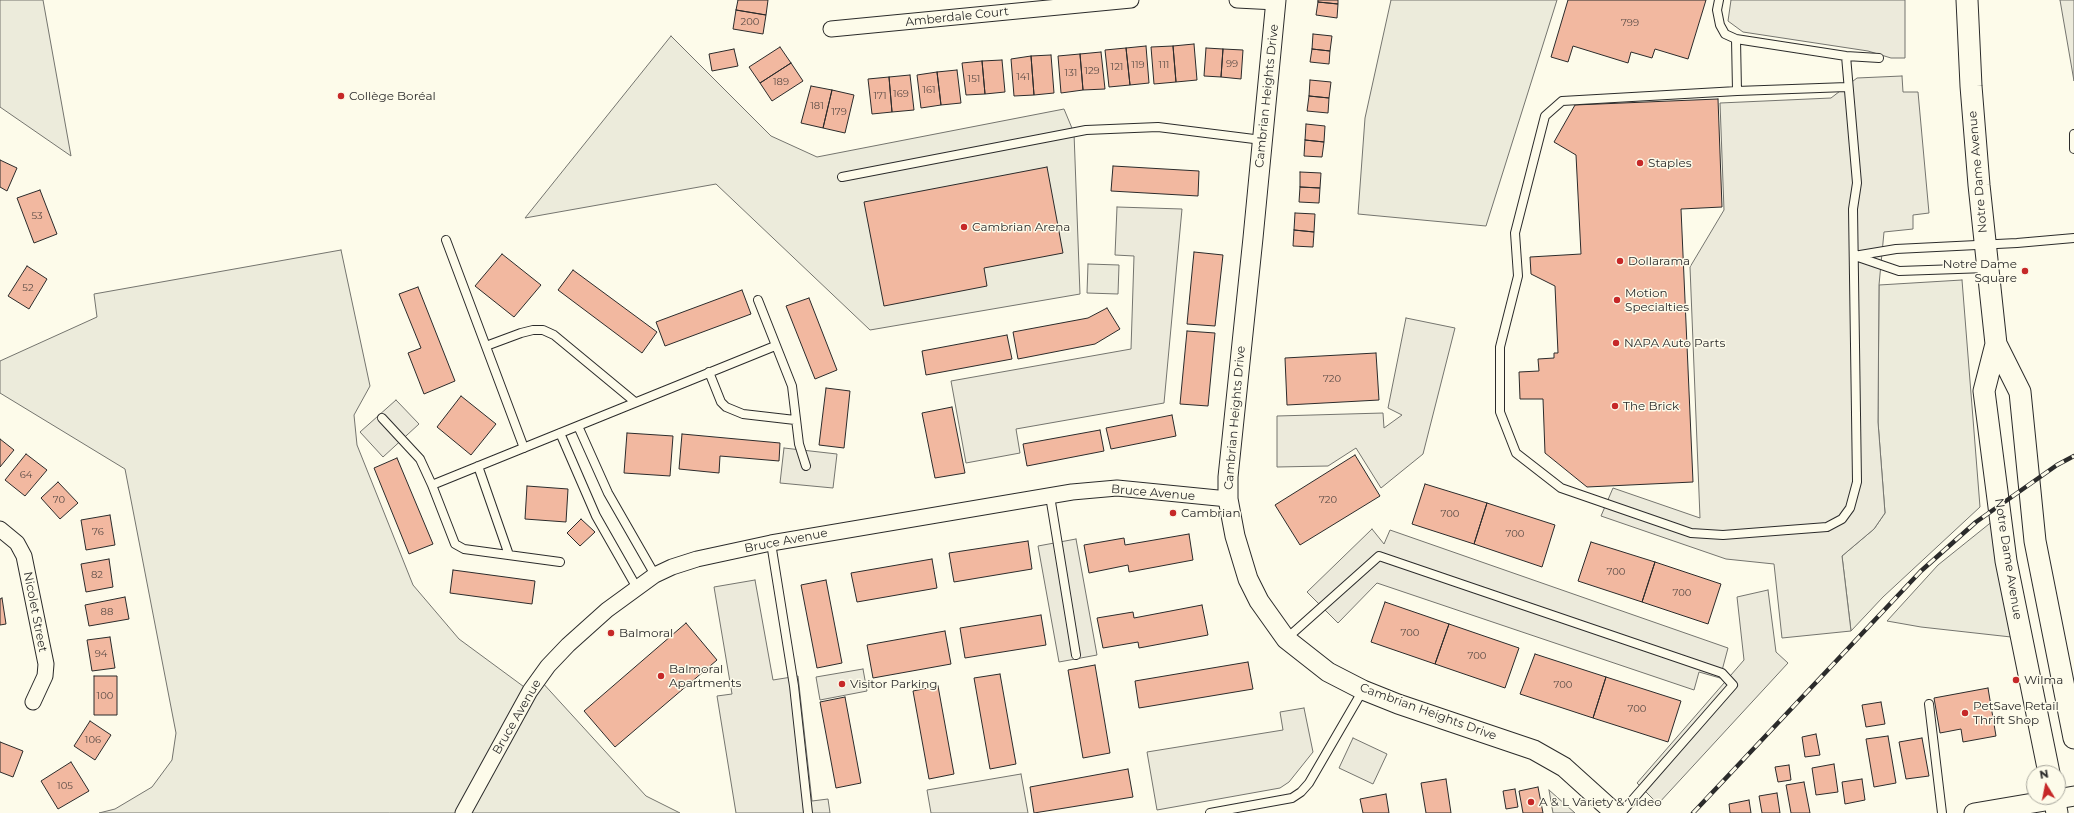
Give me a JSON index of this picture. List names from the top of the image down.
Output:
{
  "streets": {
    "main road": ["Notre Dame Avenue"],
    "street": [
      "Amberdale Court",
      "Cambrian Heights Drive",
      "Bruce Avenue",
      "Nicolet Street"
    ]
  },
  "crossings": [
    ["Cambrian Heights Drive", "Bruce Avenue"]
  ],
  "places": [
    "Collège Boréal",
    "Staples",
    "Cambrian Arena",
    "Dollarama",
    "Notre Dame Square",
    "Motion Specialties",
    "NAPA Auto Parts",
    "The Brick",
    "Cambrian",
    "Balmoral",
    "Balmoral Apartments",
    "Wilma",
    "Visitor Parking",
    "PetSave Retail Thrift Shop",
    "A & L Variety & Video"
  ],
  "house_numbers": [
    "200",
    "799",
    "99",
    "119",
    "111",
    "121",
    "129",
    "131",
    "141",
    "151",
    "189",
    "161",
    "169",
    "171",
    "181",
    "179",
    "53",
    "52",
    "720",
    "64",
    "70",
    "720",
    "700",
    "76",
    "700",
    "700",
    "82",
    "700",
    "88",
    "700",
    "94",
    "700",
    "700",
    "100",
    "700",
    "106",
    "105"
  ],
  "north": "top"
}
